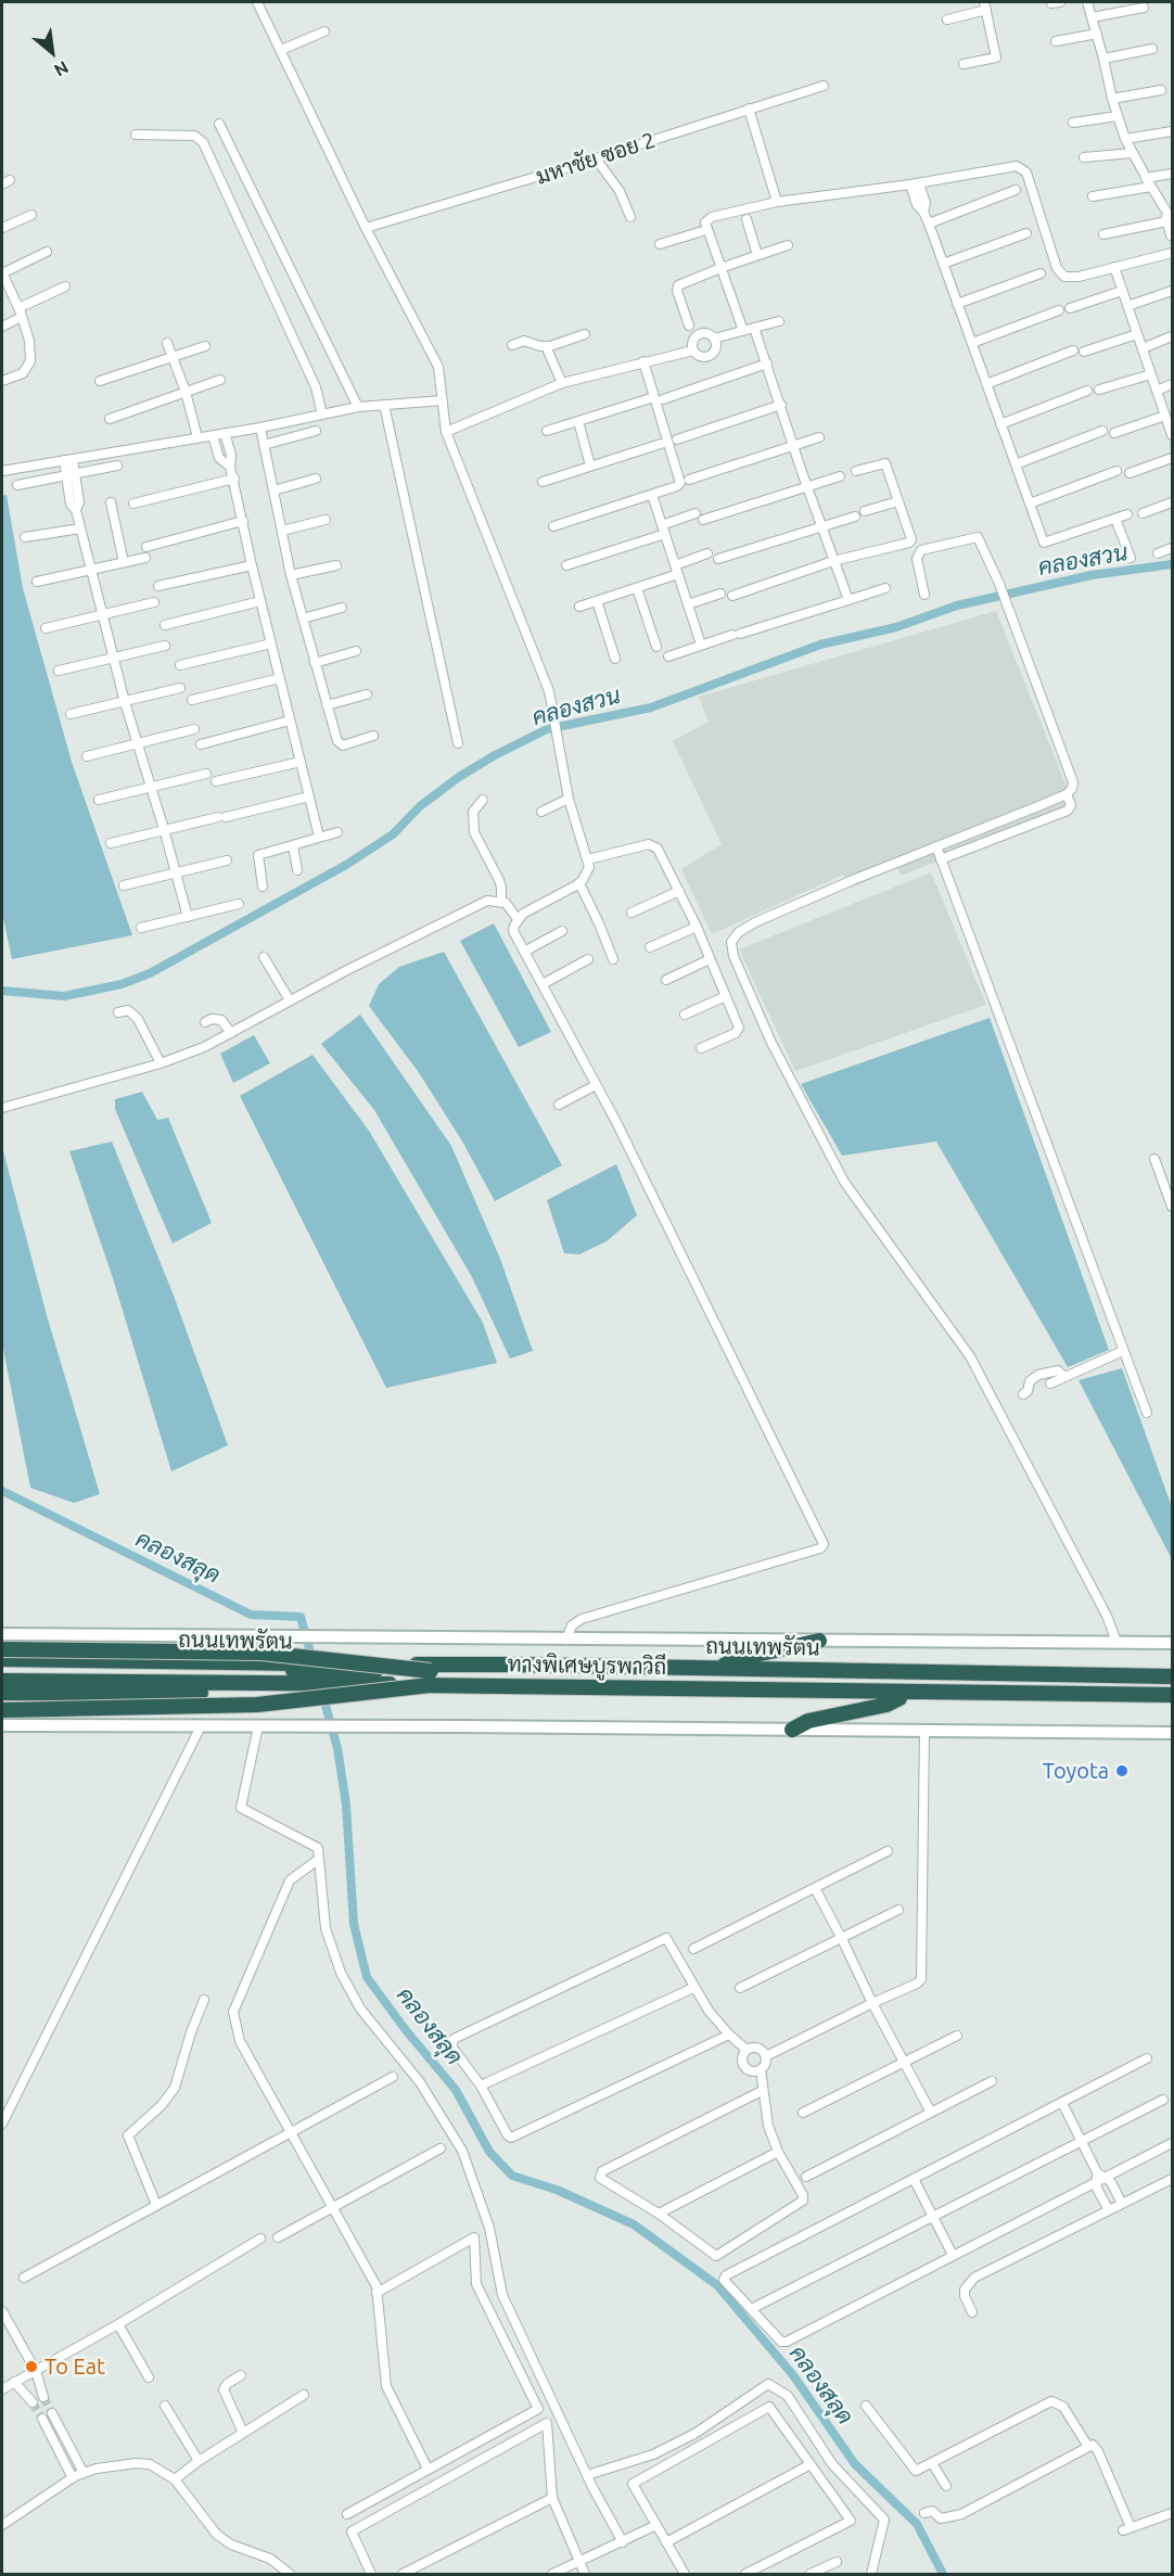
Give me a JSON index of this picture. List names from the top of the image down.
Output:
{
  "streets": {
    "highway": ["ถนนเทพรัตน", "ทางพิเศษบูรพาวิถี"],
    "street": ["มหาชัย ซอย 2"]
  },
  "water": ["คลองสวน", "คลองสลุด"],
  "places": ["Toyota", "To Eat"],
  "north": "bottom right"
}
